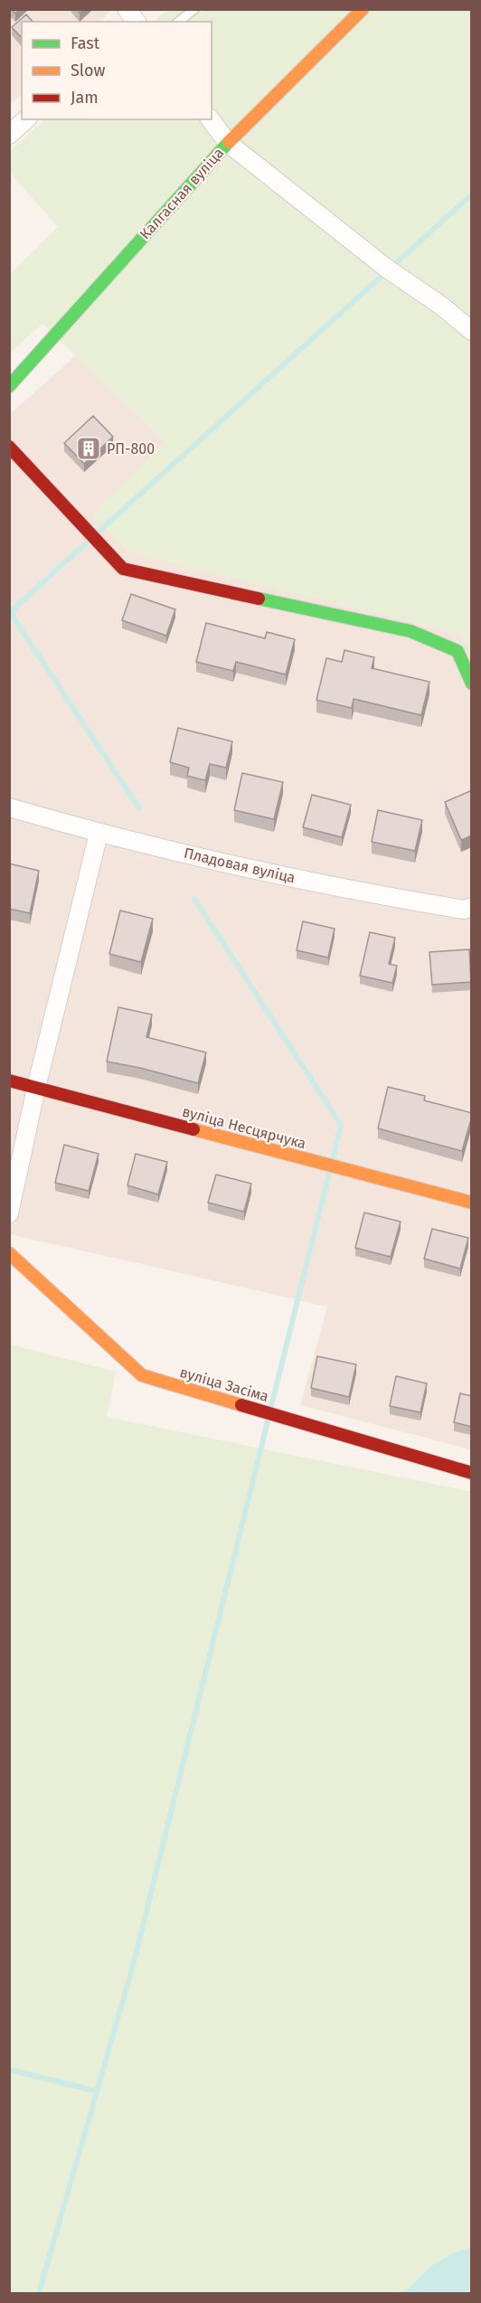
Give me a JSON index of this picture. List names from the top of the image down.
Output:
{
  "streets": {
    "street": [
      "Калгасная вуліца",
      "Пладовая вуліца",
      "вуліца Несцярчука",
      "вуліца Засіма"
    ]
  },
  "places": {
    "building": ["РП-800"]
  },
  "legend": ["Fast", "Slow", "Jam"]
}
